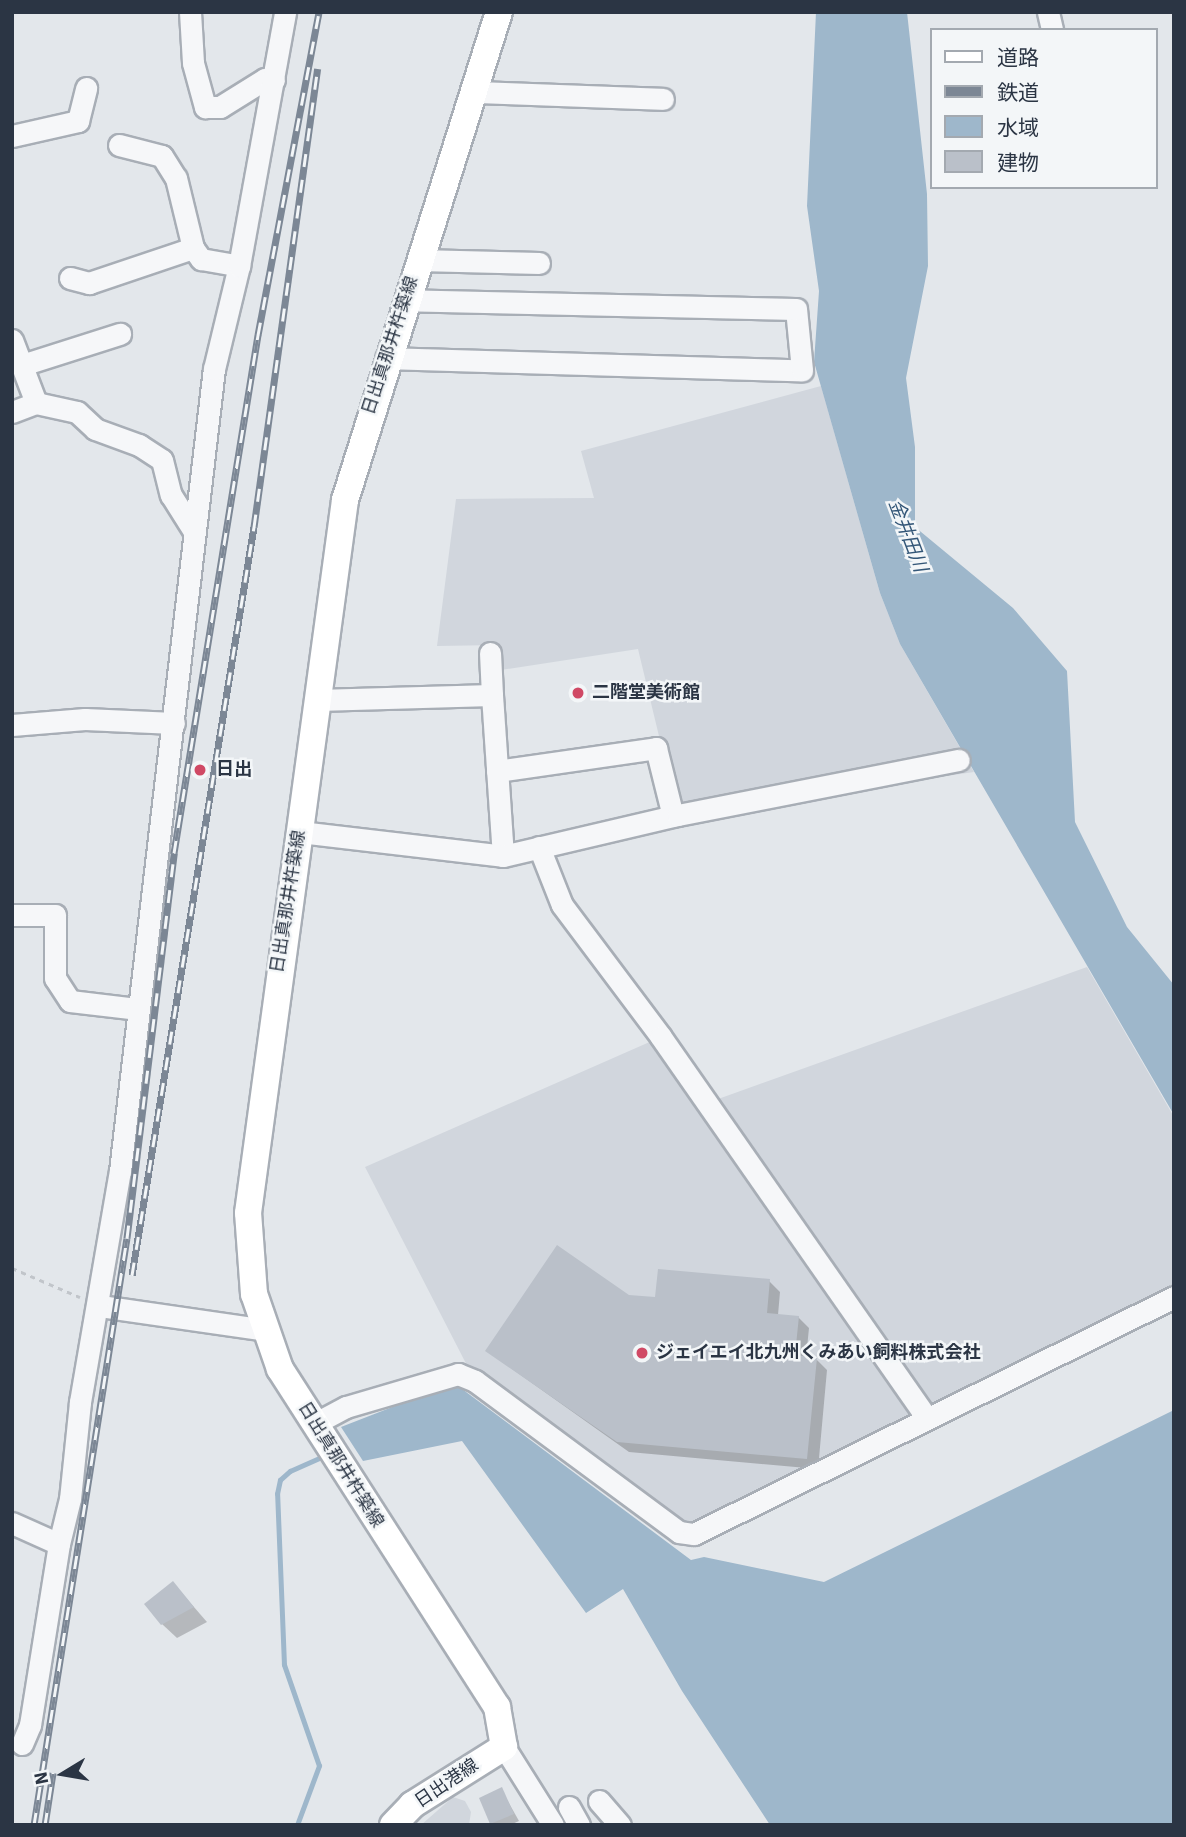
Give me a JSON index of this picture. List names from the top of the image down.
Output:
{
  "streets": {
    "main road": ["日出真那井杵築線", "日出港線"]
  },
  "crossings": [
    ["日出真那井杵築線", "日出港線"]
  ],
  "water": ["金井田川"],
  "places": ["二階堂美術館", "日出", "ジェイエイ北九州くみあい飼料株式会社"],
  "legend": [
    "道路",
    "鉄道",
    "水域",
    "建物"
  ],
  "north": "left"
}
